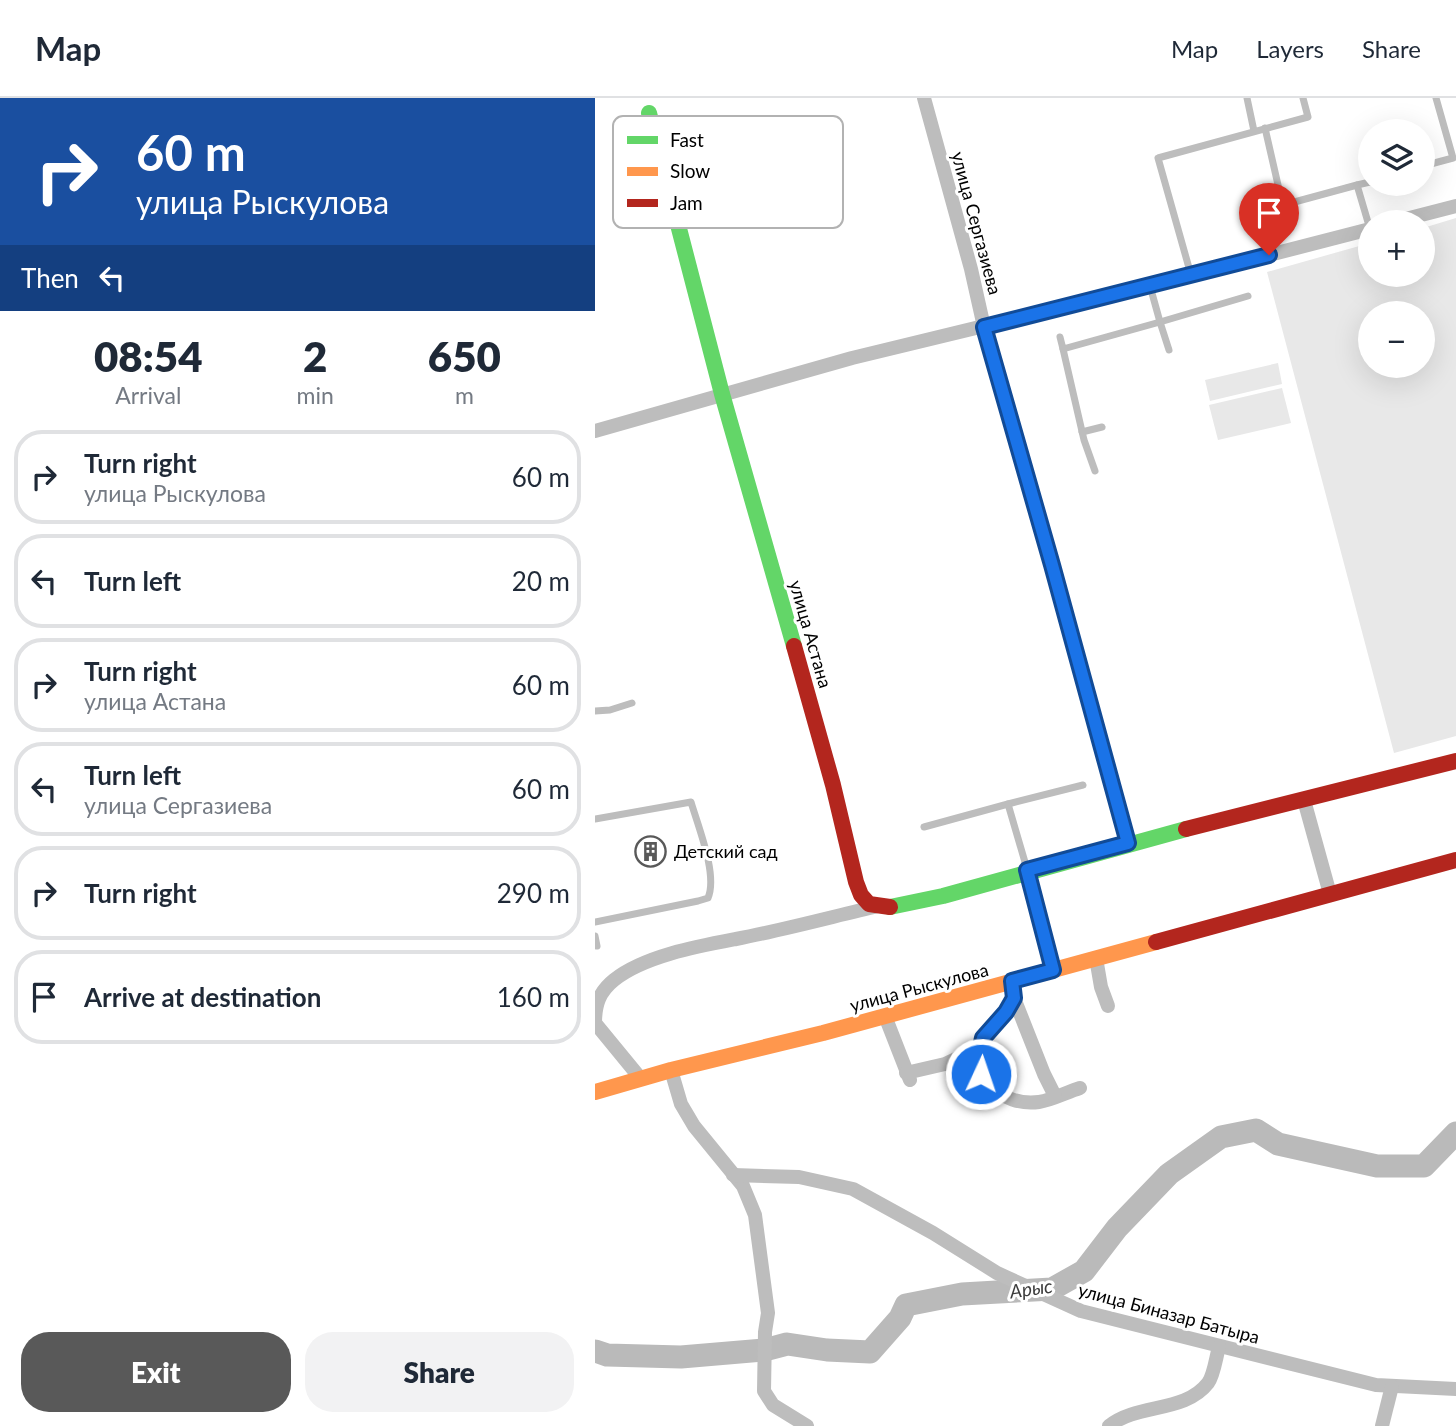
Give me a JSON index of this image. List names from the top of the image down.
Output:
{
  "streets": {
    "street": [
      "улица Сергазиева",
      "улица Астана",
      "улица Рыскулова",
      "улица Биназар Батыра"
    ]
  },
  "water": ["Арыс"],
  "places": {
    "building": ["Детский сад"]
  },
  "legend": ["Fast", "Slow", "Jam"],
  "page": {
    "header": "Map",
    "nav": ["Map", "Layers", "Share"],
    "turn": ["60 m", "улица Рыскулова"],
    "map_buttons": ["+", "−"],
    "then": "Then",
    "eta": [
      "08:54",
      "Arrival",
      "2",
      "min",
      "650",
      "m"
    ],
    "list": [
      {
        "name": "Turn right",
        "note": "улица Рыскулова",
        "value": "60 m"
      },
      {
        "name": "Turn left",
        "value": "20 m"
      },
      {
        "name": "Turn right",
        "note": "улица Астана",
        "value": "60 m"
      },
      {
        "name": "Turn left",
        "note": "улица Сергазиева",
        "value": "60 m"
      },
      {
        "name": "Turn right",
        "value": "290 m"
      },
      {
        "name": "Arrive at destination",
        "value": "160 m"
      }
    ],
    "buttons": ["Exit", "Share"]
  }
}
